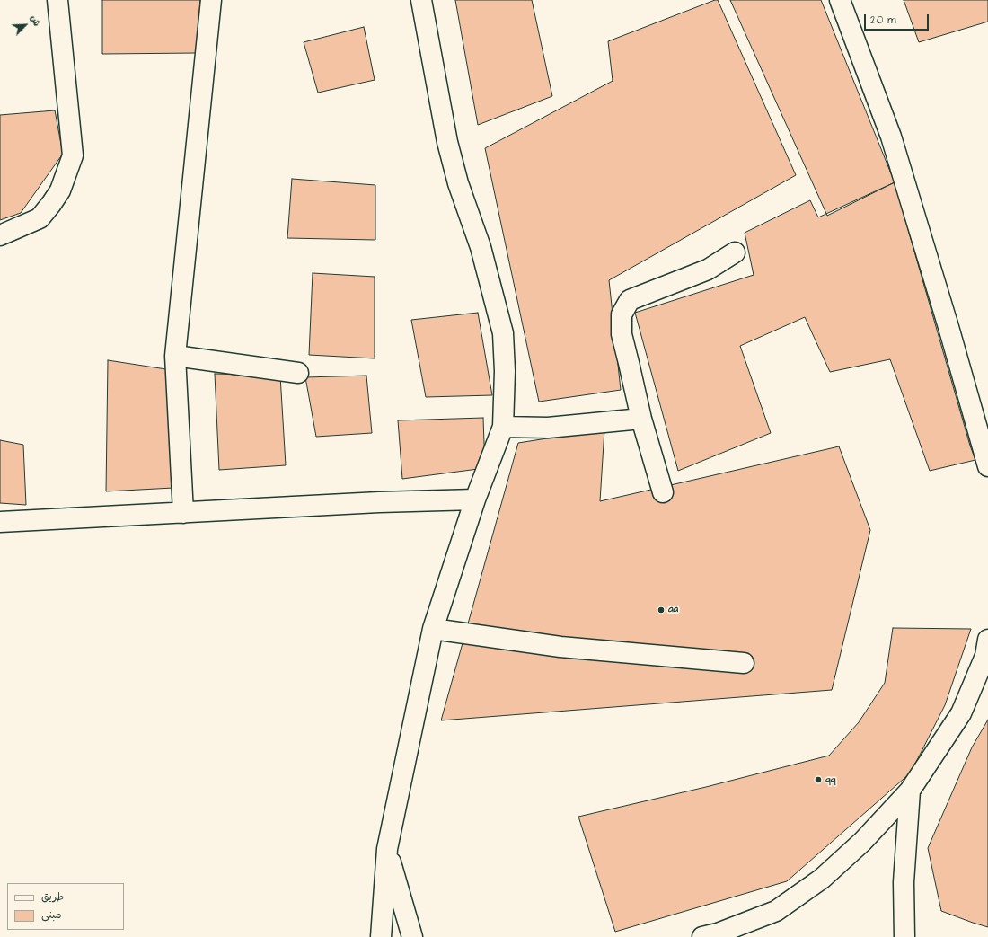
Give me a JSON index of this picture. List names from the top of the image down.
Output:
{
  "places": ["aa", "qq"],
  "legend": ["طريق", "مبنى"],
  "scale_bar": "20 m",
  "north": "top right"
}
